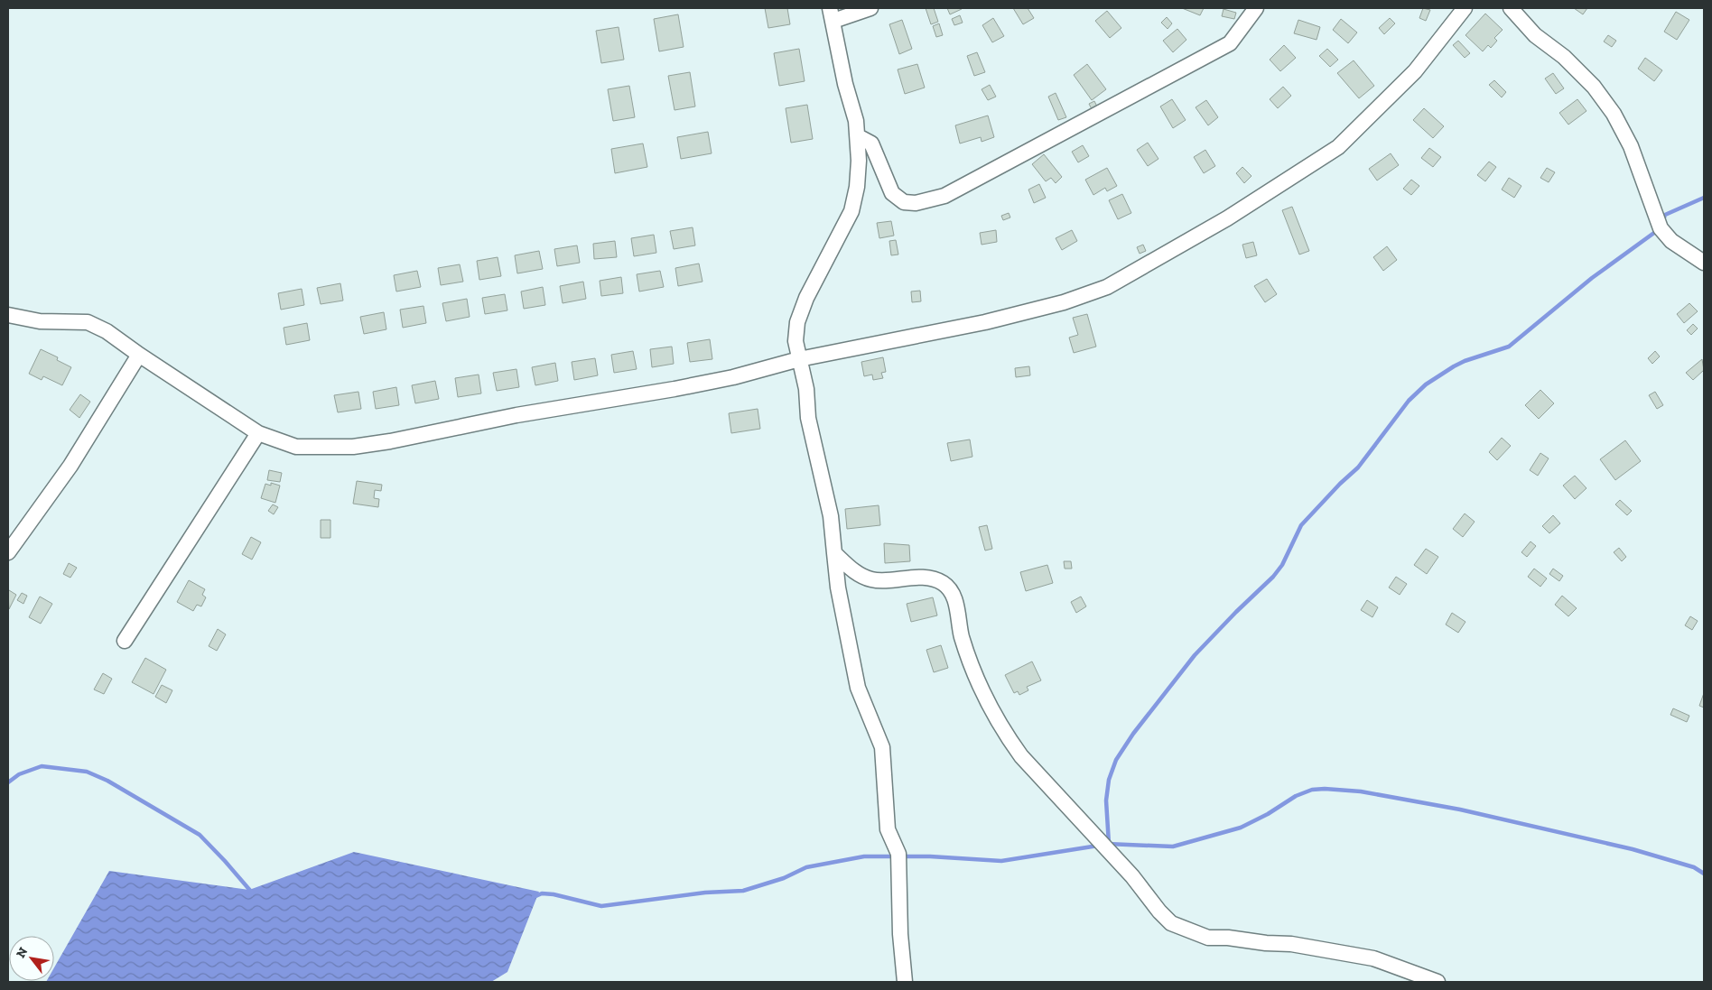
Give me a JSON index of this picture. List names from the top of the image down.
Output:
{
  "north": "top left"
}
